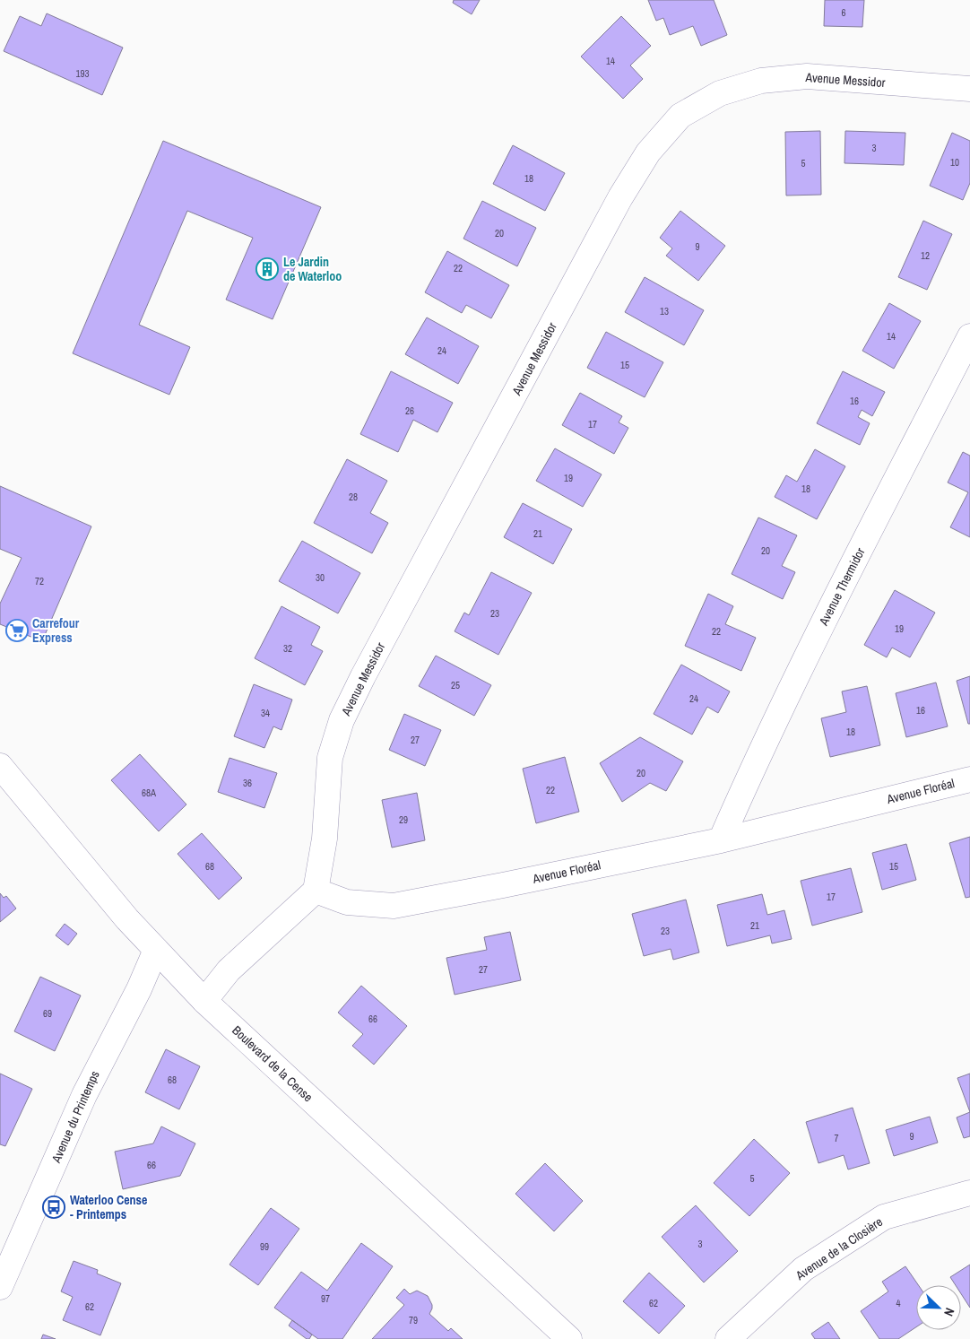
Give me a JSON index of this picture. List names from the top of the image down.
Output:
{
  "streets": {
    "street": [
      "Avenue Messidor",
      "Avenue Thermidor",
      "Avenue Floréal",
      "Boulevard de la Cense",
      "Avenue du Printemps",
      "Avenue de la Closière"
    ]
  },
  "crossings": [
    ["Avenue Messidor", "Avenue Floréal"],
    ["Avenue Thermidor", "Avenue Floréal"],
    ["Boulevard de la Cense", "Avenue du Printemps"]
  ],
  "places": {
    "building": ["Le Jardin de Waterloo"],
    "supermarket": ["Carrefour Express"],
    "bus stop": ["Waterloo Cense - Printemps"]
  },
  "house_numbers": [
    "6",
    "14",
    "193",
    "3",
    "10",
    "5",
    "18",
    "20",
    "9",
    "12",
    "22",
    "13",
    "14",
    "24",
    "15",
    "16",
    "26",
    "17",
    "19",
    "18",
    "28",
    "21",
    "20",
    "30",
    "72",
    "23",
    "19",
    "22",
    "32",
    "25",
    "24",
    "16",
    "34",
    "18",
    "27",
    "20",
    "36",
    "22",
    "68A",
    "29",
    "68",
    "15",
    "17",
    "21",
    "23",
    "27",
    "69",
    "66",
    "68",
    "9",
    "7",
    "66",
    "5",
    "3",
    "99",
    "97",
    "62",
    "4",
    "62",
    "79"
  ],
  "north": "bottom right"
}
